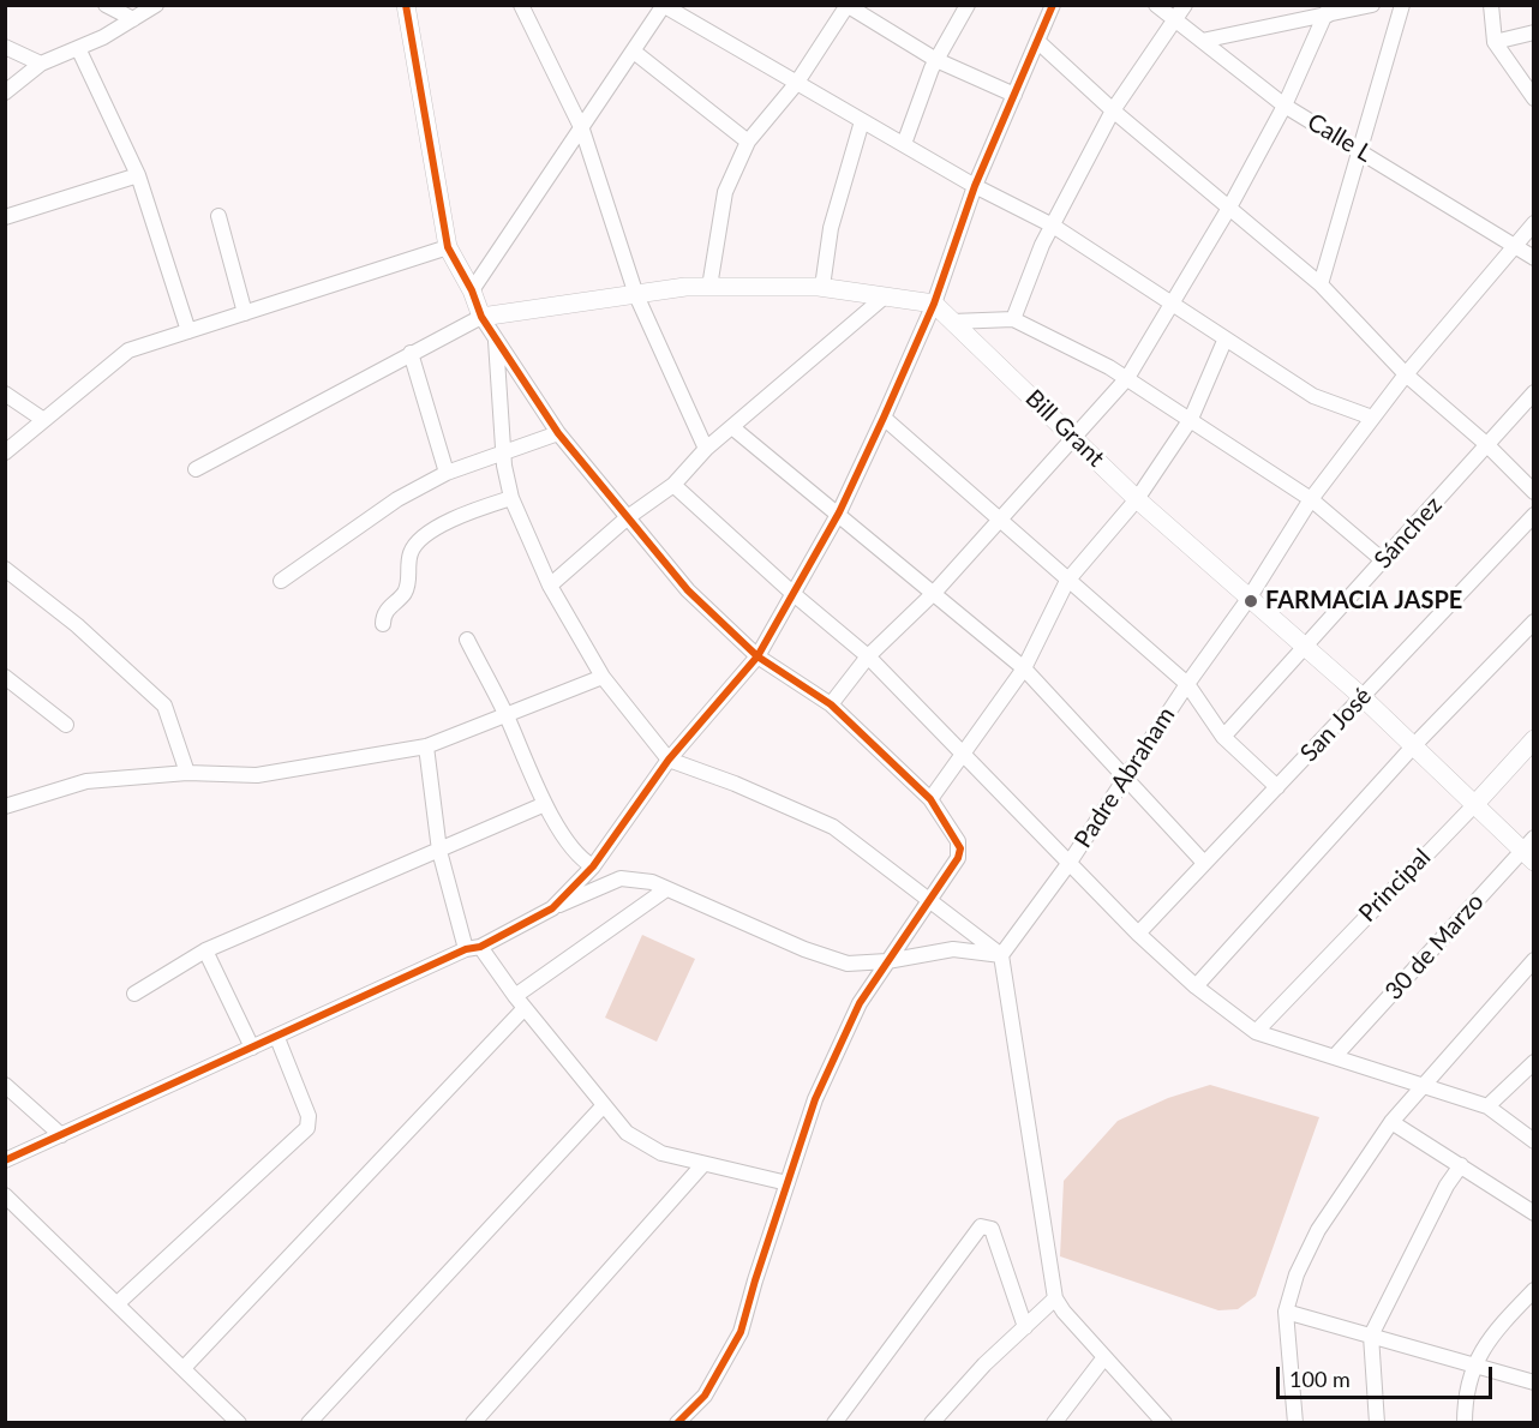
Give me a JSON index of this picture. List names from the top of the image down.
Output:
{
  "streets": {
    "street": [
      "Calle L",
      "Bill Grant",
      "Sánchez",
      "San José",
      "Padre Abraham",
      "Principal",
      "30 de Marzo"
    ]
  },
  "crossings": [
    ["Calle L", "Padre Abraham"],
    ["Bill Grant", "Sánchez"],
    ["Bill Grant", "San José"],
    ["Bill Grant", "Padre Abraham"],
    ["Bill Grant", "Principal"],
    ["Bill Grant", "30 de Marzo"]
  ],
  "places": ["FARMACIA JASPE"],
  "scale_bar": "100 m"
}
